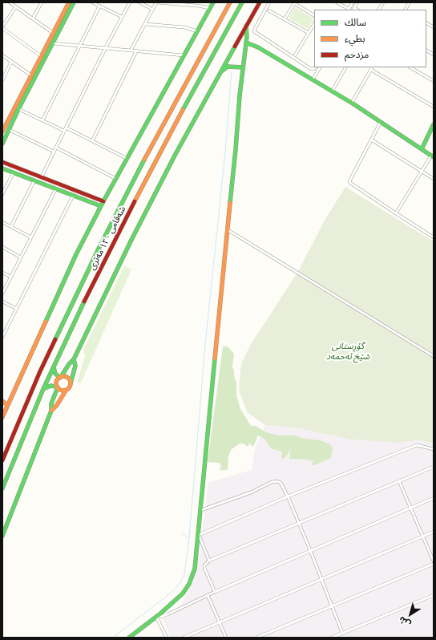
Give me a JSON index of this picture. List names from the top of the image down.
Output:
{
  "streets": {
    "main road": ["شەقامی ١٢٠ مەتری"]
  },
  "parks": ["گۆڕستانی شێخ ئەحمەد"],
  "legend": ["سالك", "بطيء", "مزدحم"],
  "north": "bottom left"
}
